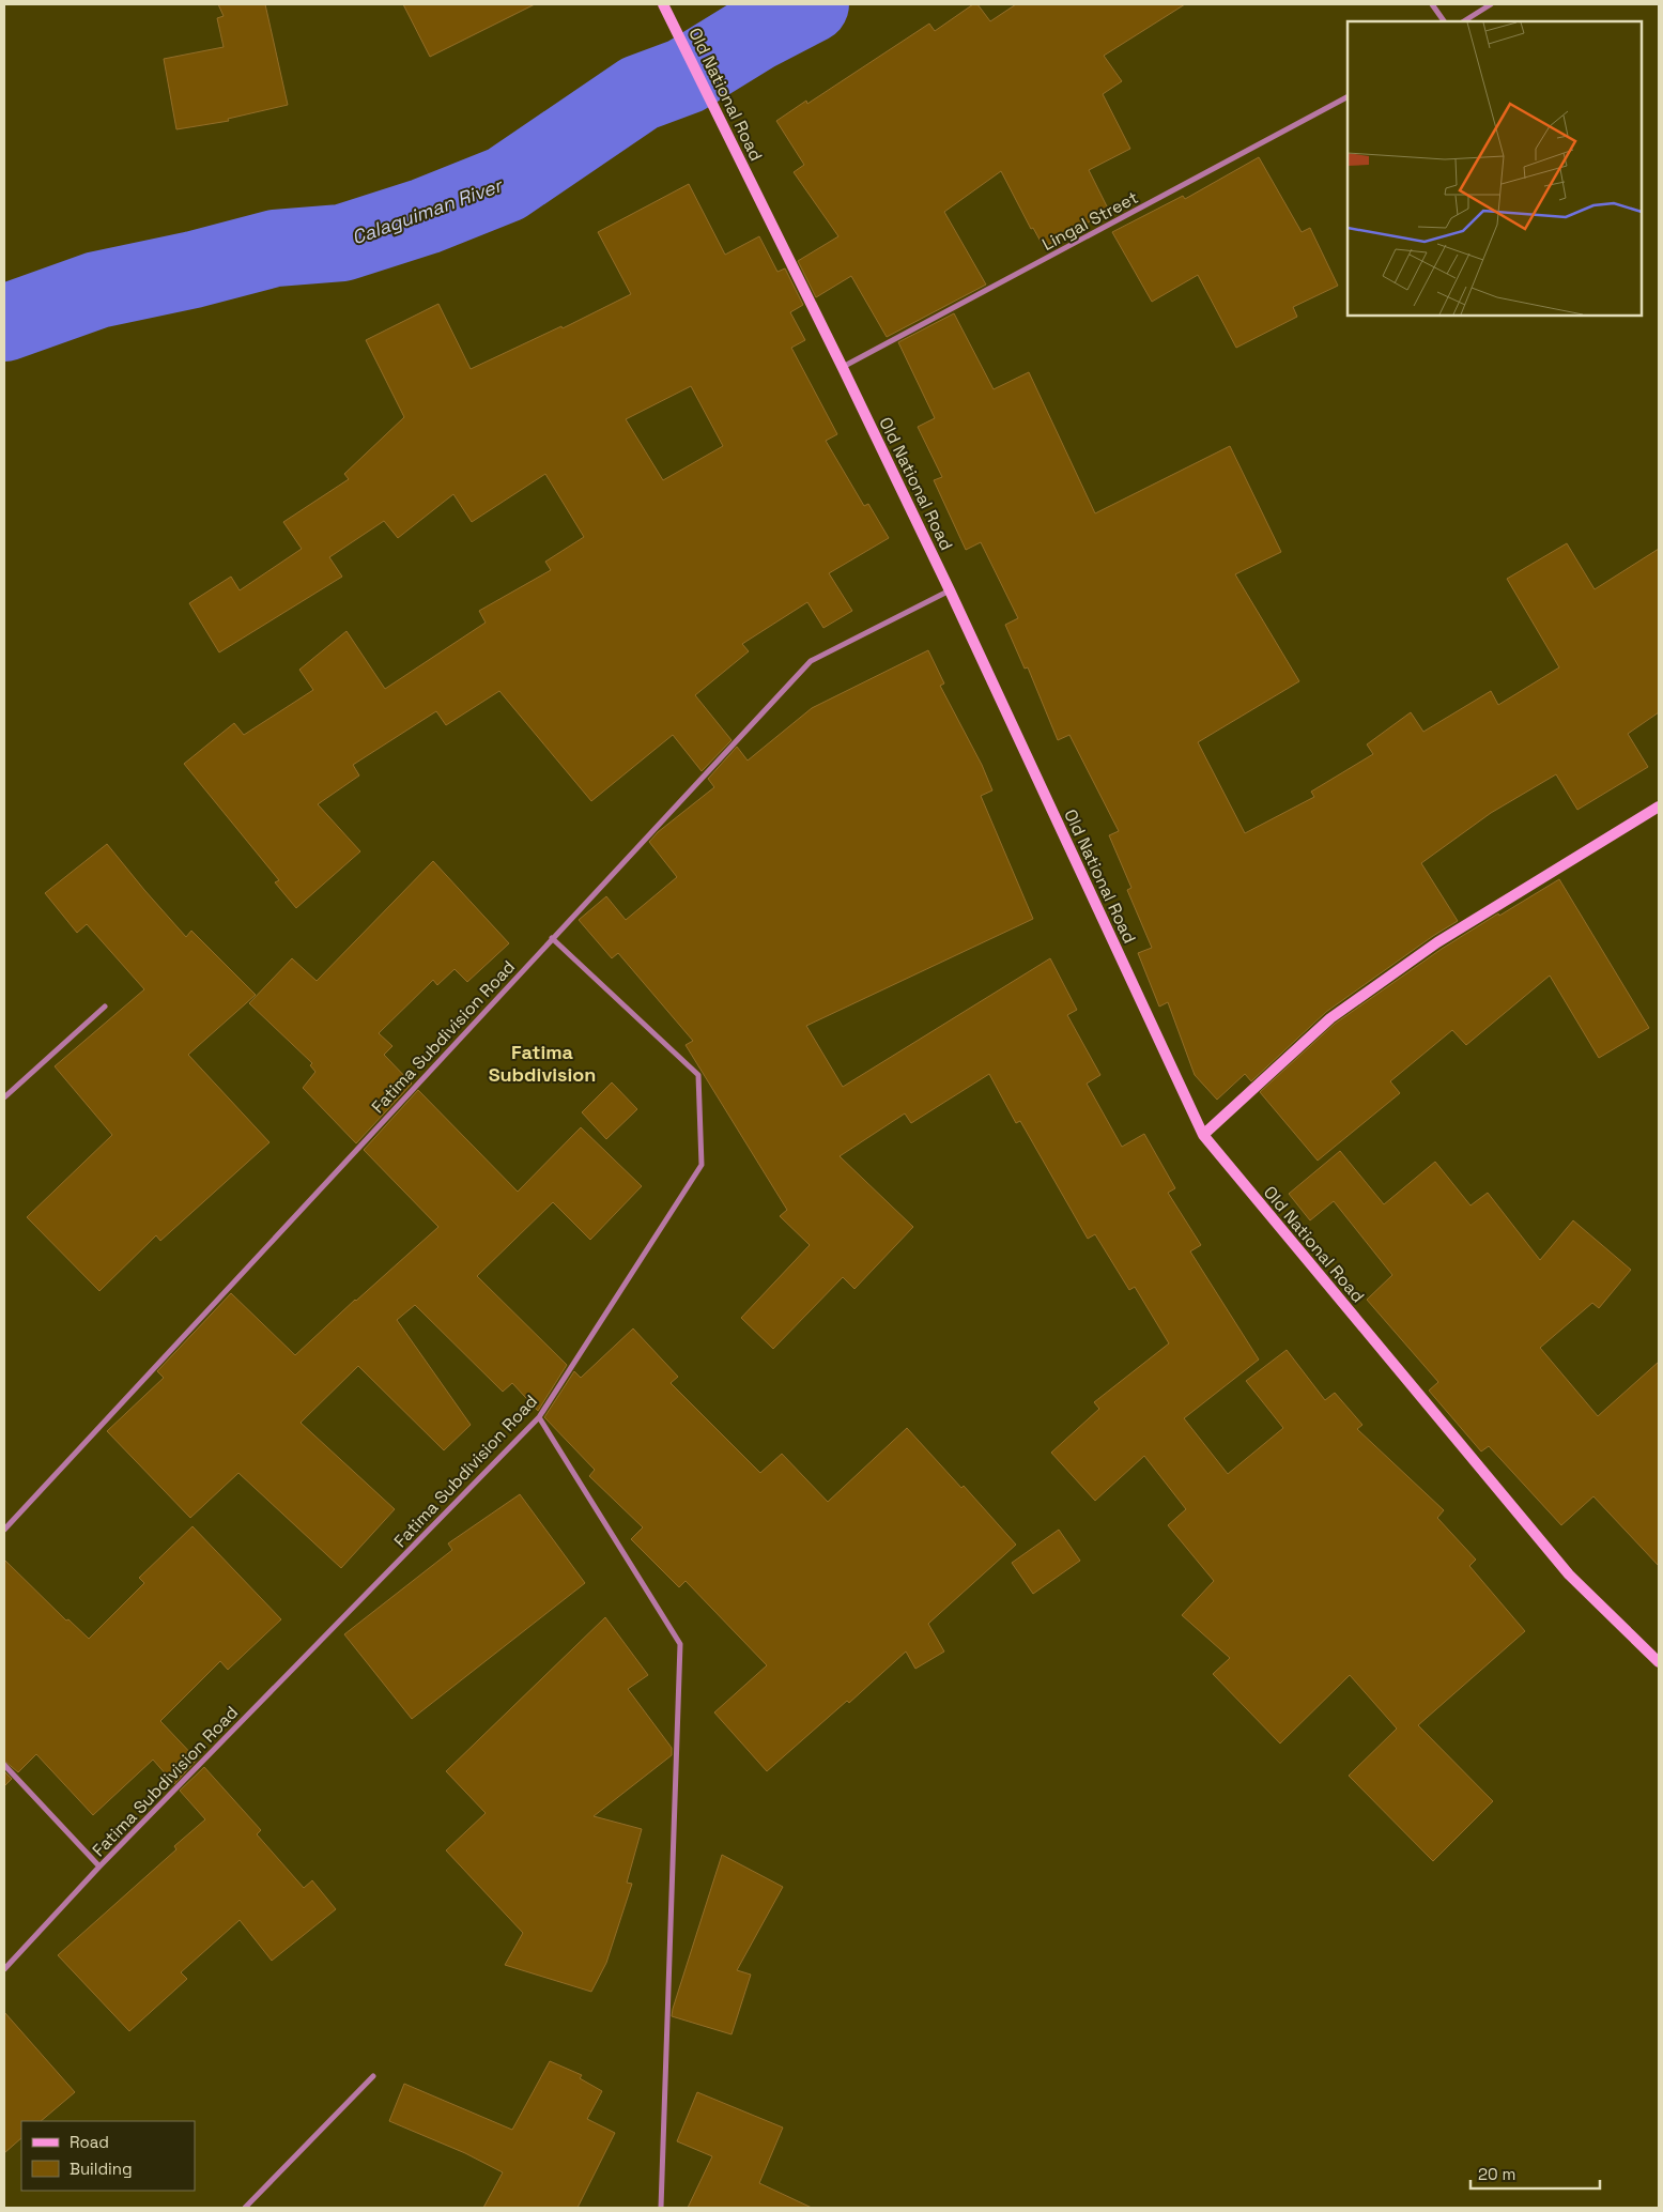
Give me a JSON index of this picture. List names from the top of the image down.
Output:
{
  "streets": {
    "main road": ["Old National Road"],
    "street": ["Lingal Street", "Fatima Subdivision Road"]
  },
  "crossings": [
    ["Old National Road", "Lingal Street"],
    ["Old National Road", "Fatima Subdivision Road"]
  ],
  "districts": ["Fatima Subdivision"],
  "water": ["Calaguiman River"],
  "legend": ["Road", "Building"],
  "scale_bar": "20 m"
}
